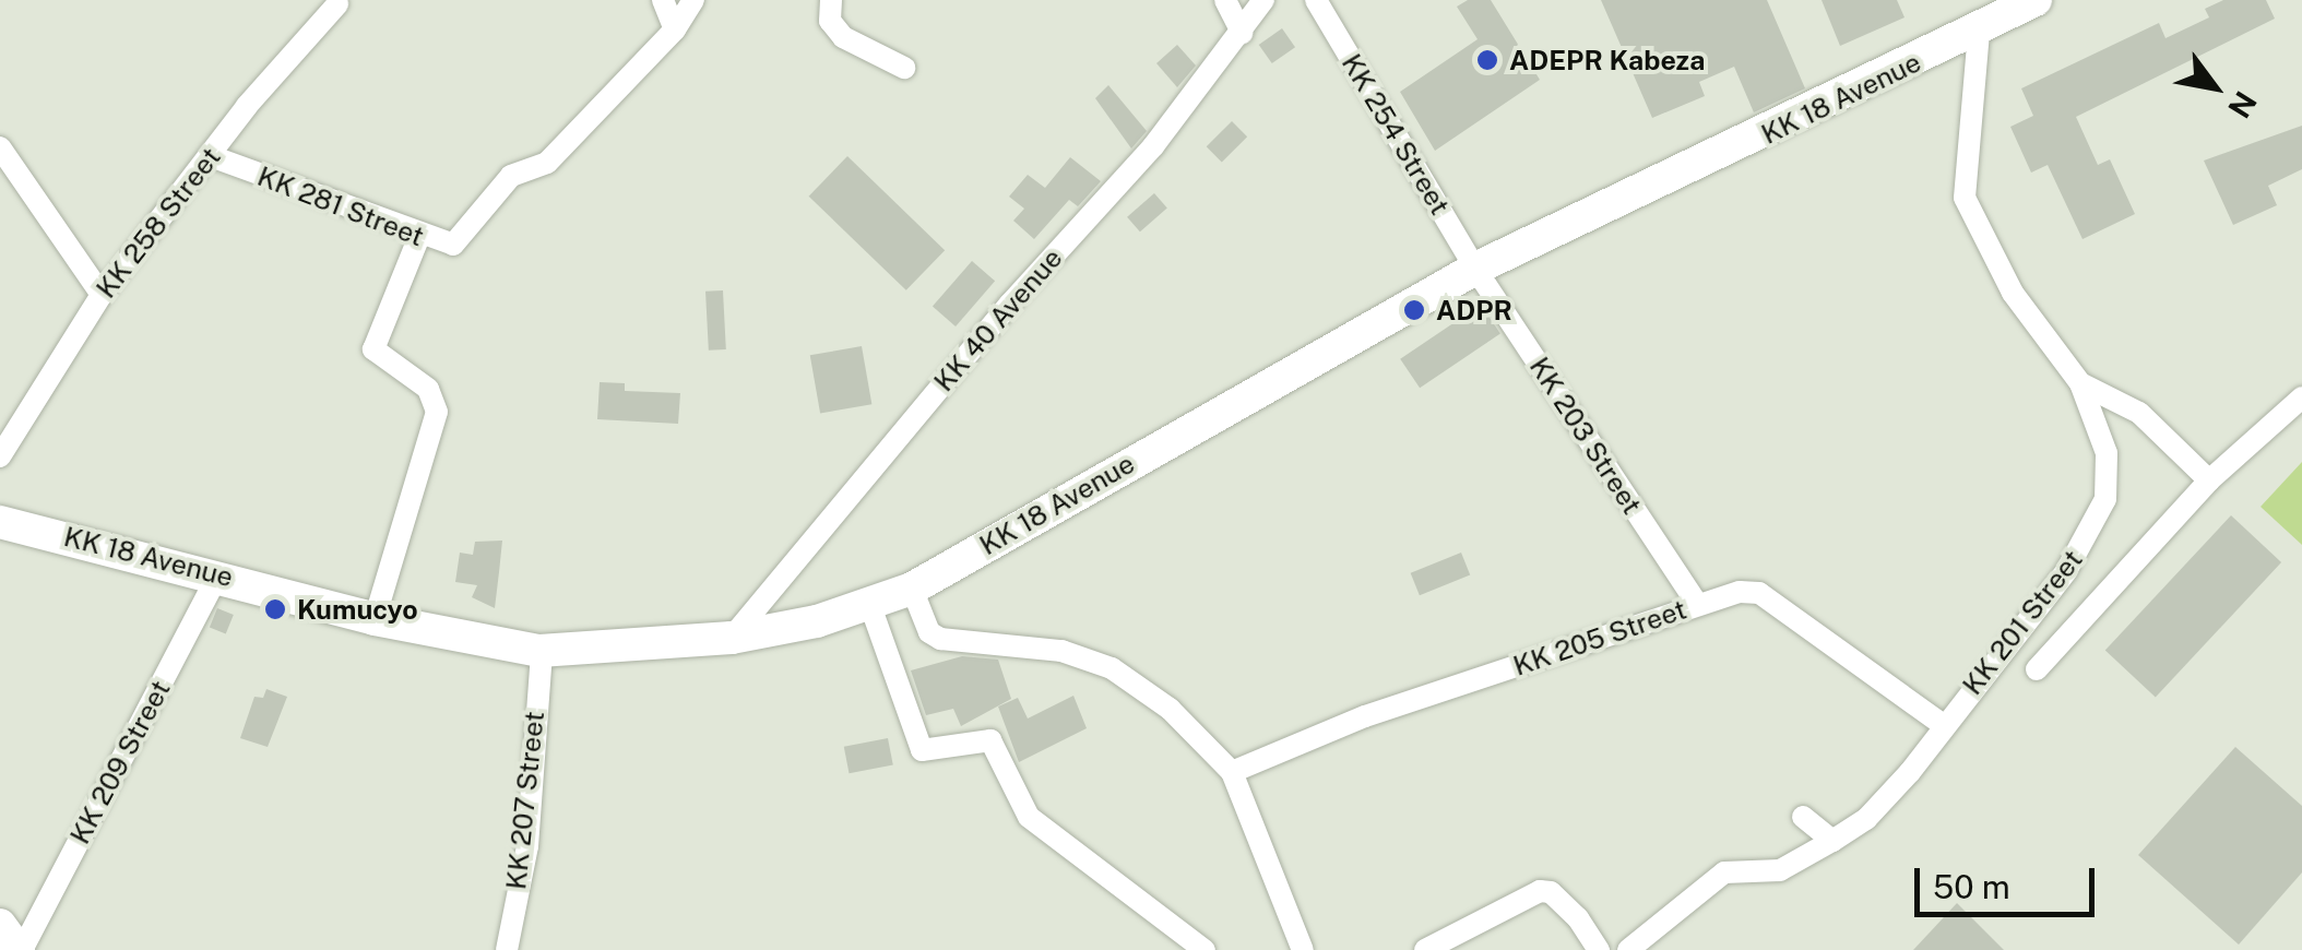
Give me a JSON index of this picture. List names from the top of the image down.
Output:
{
  "streets": {
    "main road": ["KK 18 Avenue"],
    "street": [
      "KK 254 Street",
      "KK 281 Street",
      "KK 258 Street",
      "KK 40 Avenue",
      "KK 203 Street",
      "KK 201 Street",
      "KK 205 Street",
      "KK 209 Street",
      "KK 207 Street"
    ]
  },
  "crossings": [
    ["KK 18 Avenue", "KK 254 Street"],
    ["KK 18 Avenue", "KK 40 Avenue"],
    ["KK 18 Avenue", "KK 203 Street"],
    ["KK 18 Avenue", "KK 201 Street"],
    ["KK 18 Avenue", "KK 209 Street"],
    ["KK 18 Avenue", "KK 207 Street"],
    ["KK 254 Street", "KK 203 Street"],
    ["KK 281 Street", "KK 258 Street"],
    ["KK 203 Street", "KK 205 Street"],
    ["KK 201 Street", "KK 205 Street"]
  ],
  "places": ["ADEPR Kabeza", "ADPR", "Kumucyo"],
  "scale_bar": "50 m",
  "north": "bottom right"
}
